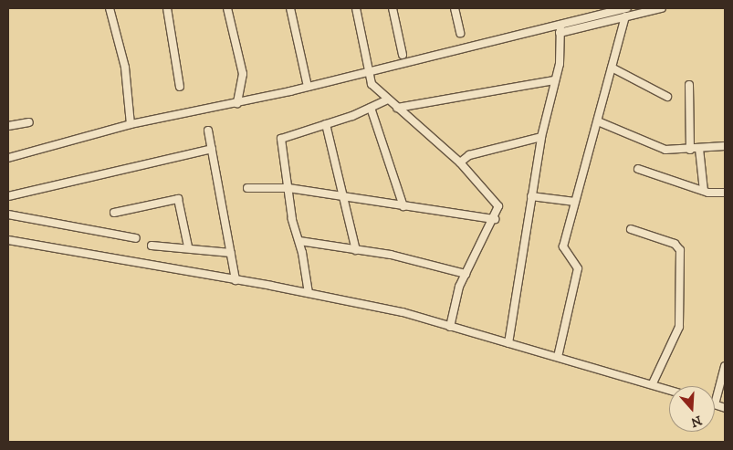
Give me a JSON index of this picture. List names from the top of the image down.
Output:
{
  "north": "bottom"
}
